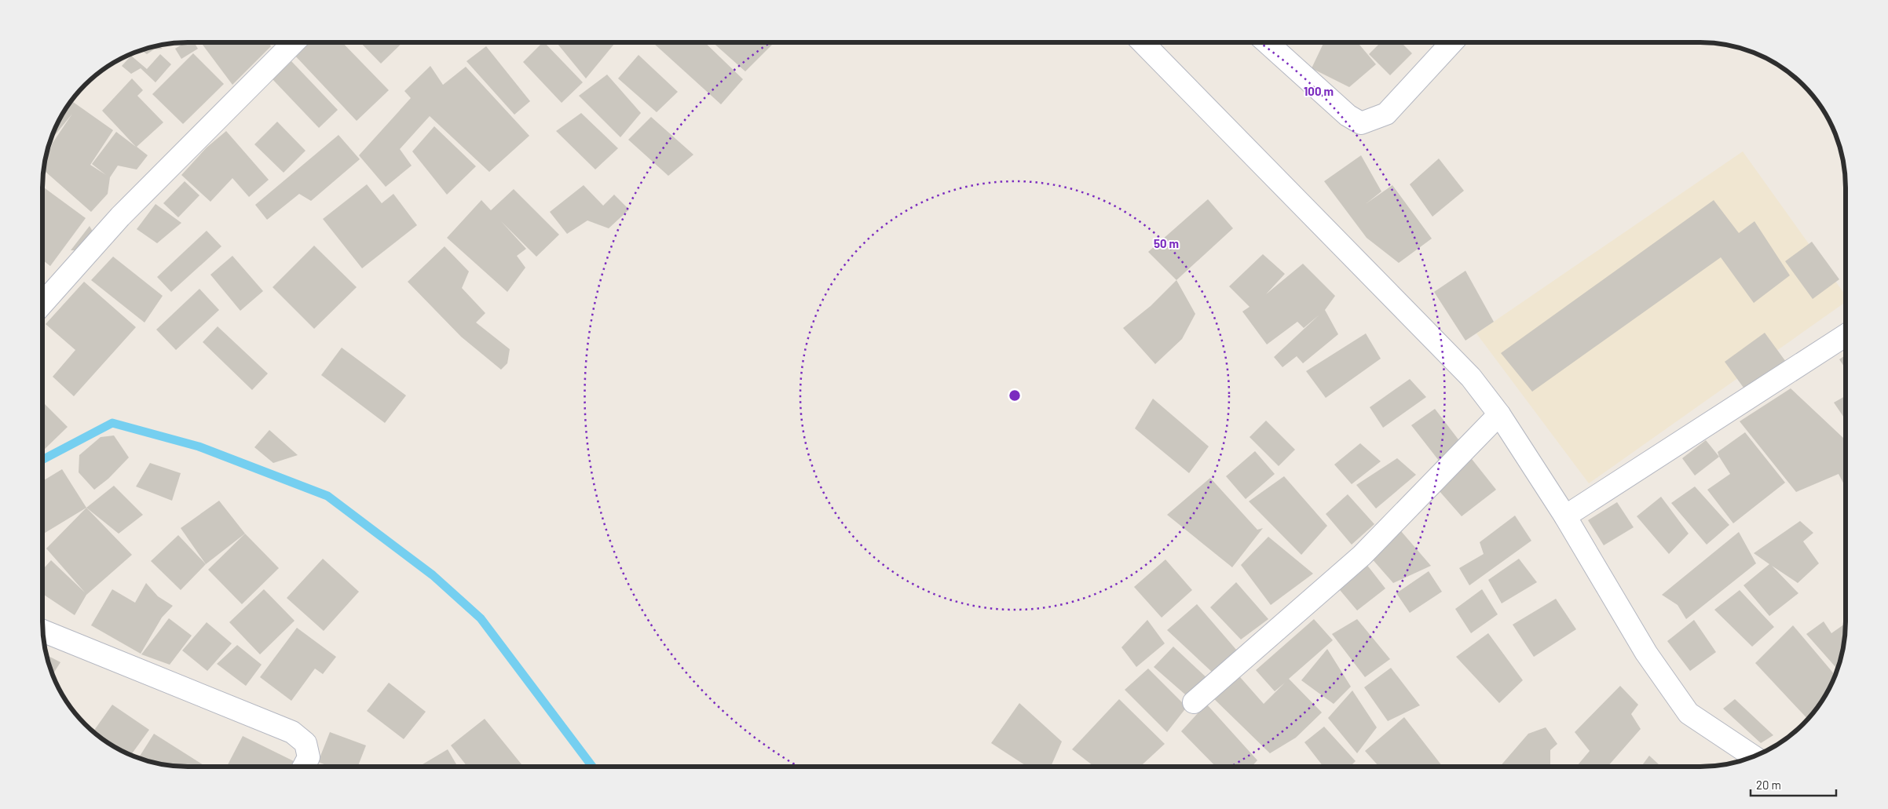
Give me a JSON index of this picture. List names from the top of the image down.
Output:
{
  "scale_bar": "20 m",
  "rings": ["100 m", "50 m"]
}
